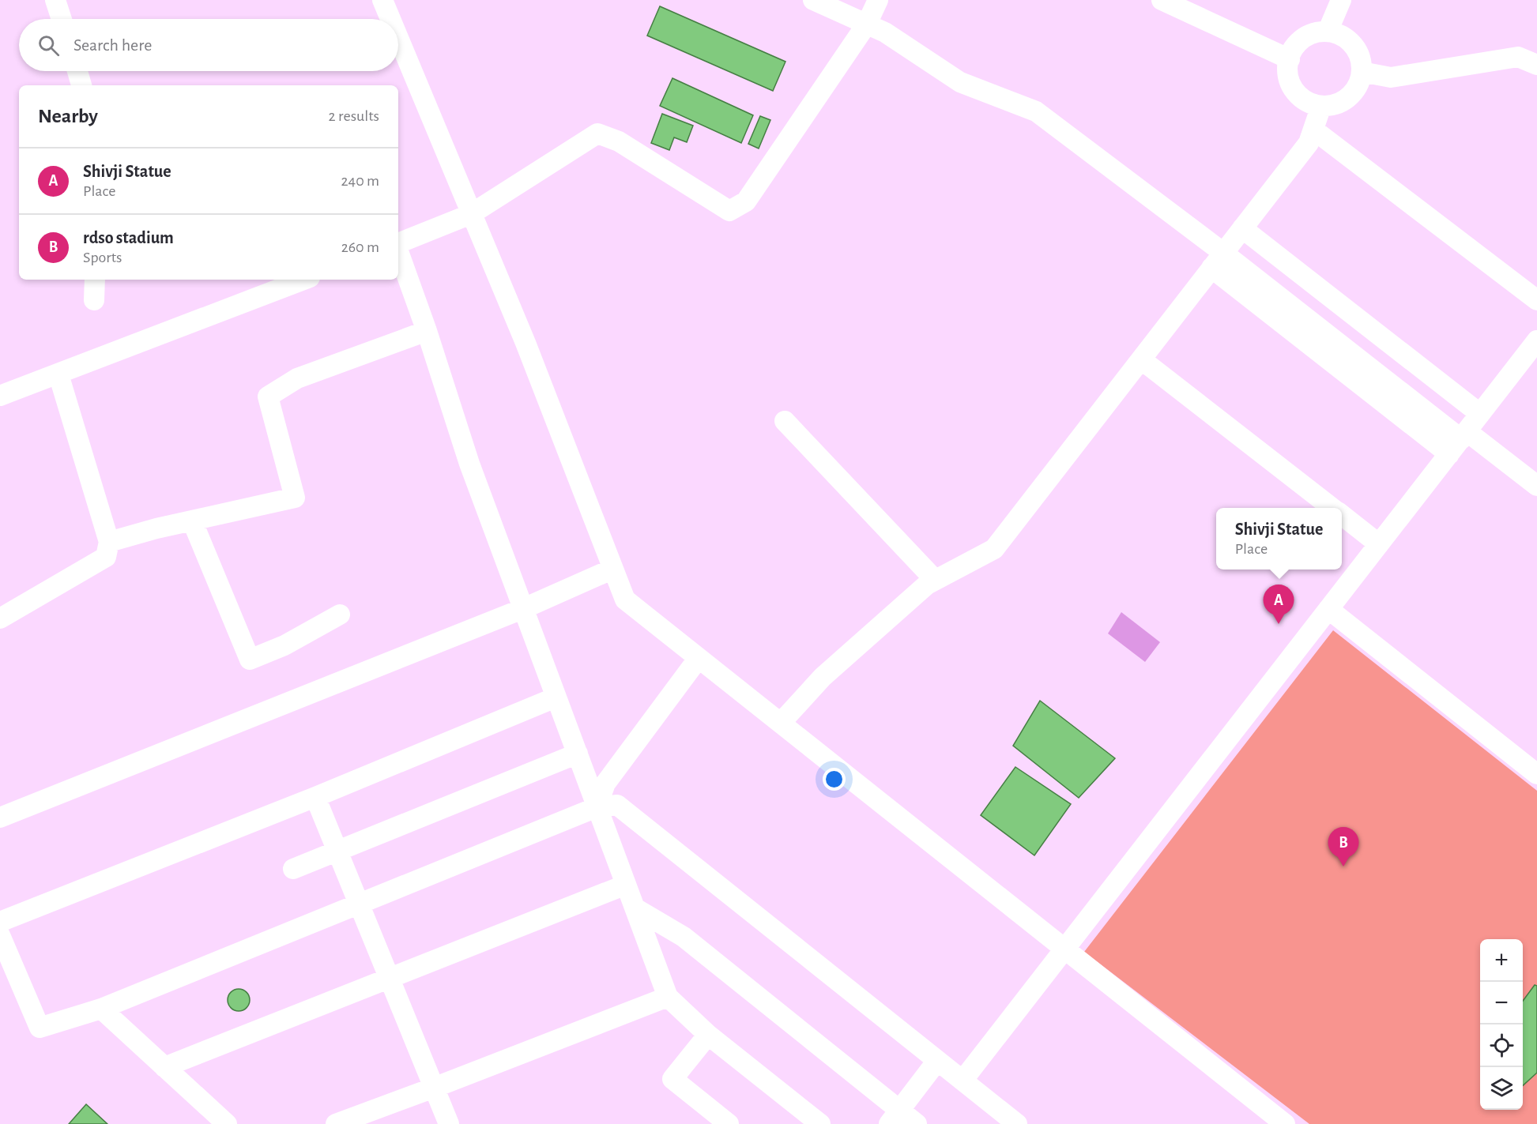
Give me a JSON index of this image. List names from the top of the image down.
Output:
{
  "page": {
    "search": "Search here",
    "heading": ["Nearby", "2 results"],
    "list": [
      {
        "mark": "A",
        "name": "Shivji Statue",
        "note": "Place",
        "value": "240 m"
      },
      {
        "mark": "B",
        "name": "rdso stadium",
        "note": "Sports",
        "value": "260 m"
      }
    ],
    "popup": ["Shivji Statue", "Place"],
    "pins": ["A", "B"],
    "map_buttons": ["+", "−"]
  }
}
